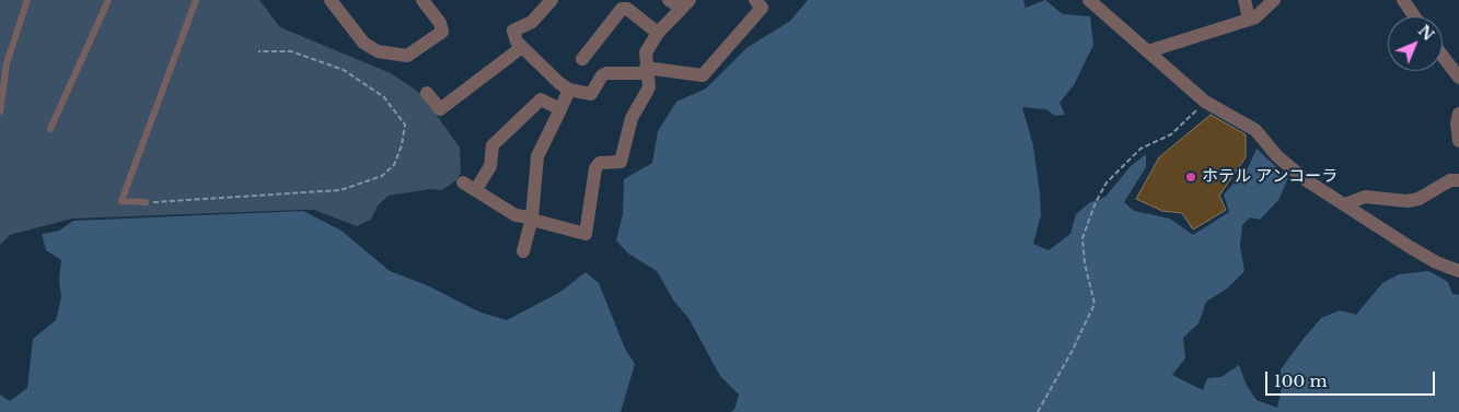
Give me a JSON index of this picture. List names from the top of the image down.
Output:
{
  "places": ["ホテル アンコーラ"],
  "scale_bar": "100 m",
  "north": "top right"
}
